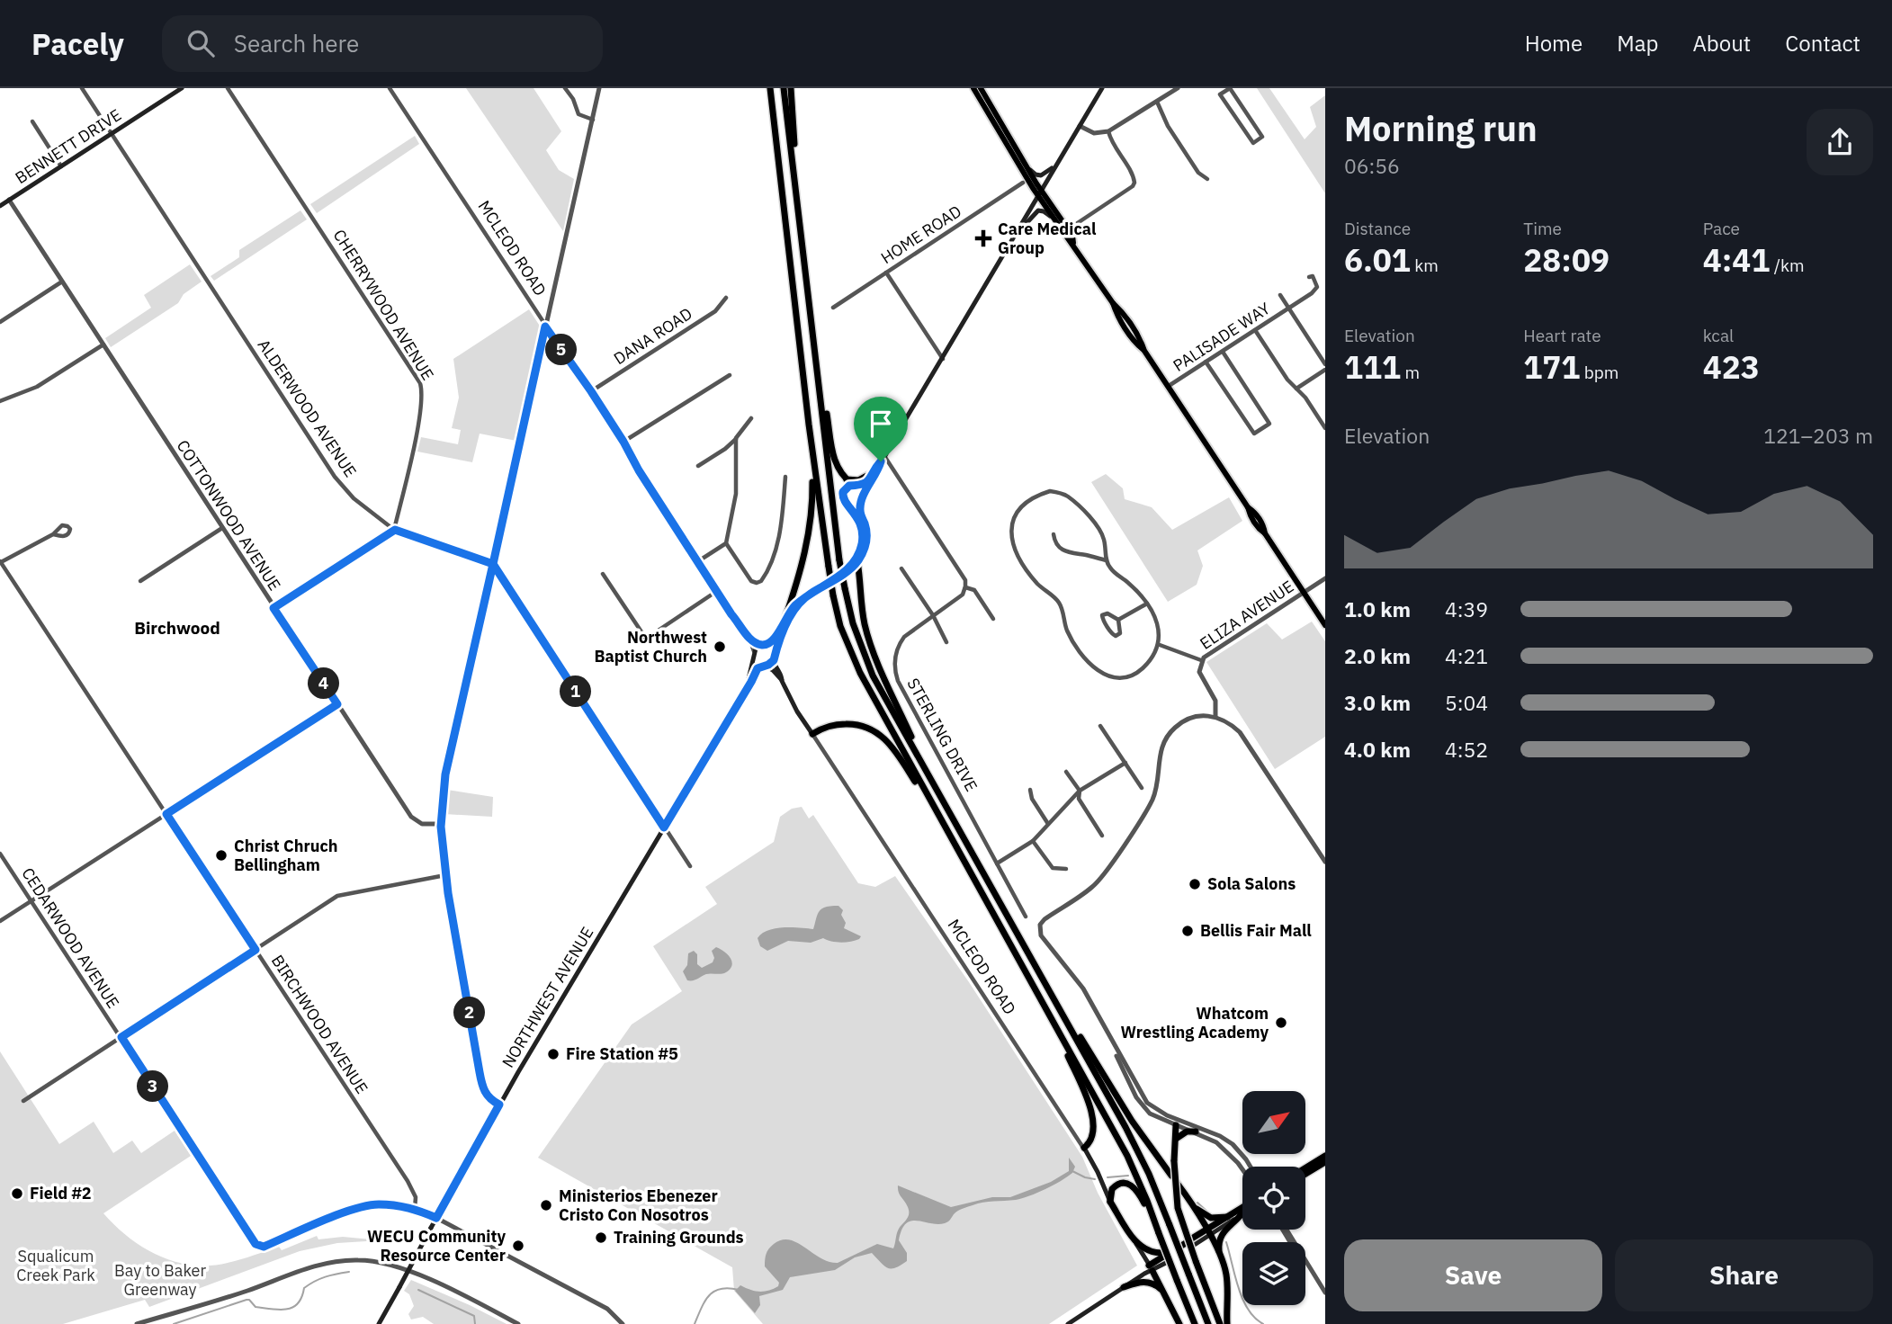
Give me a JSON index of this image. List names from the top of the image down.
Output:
{
  "streets": {
    "highway": ["MCLEOD ROAD"],
    "main road": ["BENNETT DRIVE", "NORTHWEST AVENUE"],
    "street": [
      "HOME ROAD",
      "CHERRYWOOD AVENUE",
      "DANA ROAD",
      "PALISADE WAY",
      "ALDERWOOD AVENUE",
      "COTTONWOOD AVENUE",
      "ELIZA AVENUE",
      "STERLING DRIVE",
      "CEDARWOOD AVENUE",
      "BIRCHWOOD AVENUE"
    ]
  },
  "crossings": [
    ["BENNETT DRIVE", "ALDERWOOD AVENUE"],
    ["BENNETT DRIVE", "COTTONWOOD AVENUE"],
    ["MCLEOD ROAD", "DANA ROAD"],
    ["MCLEOD ROAD", "NORTHWEST AVENUE"],
    ["CHERRYWOOD AVENUE", "ALDERWOOD AVENUE"],
    ["CEDARWOOD AVENUE", "BIRCHWOOD AVENUE"]
  ],
  "districts": ["Birchwood"],
  "parks": ["Squalicum Creek Park", "Bay to Baker Greenway"],
  "places": {
    "health": ["Care Medical Group"],
    "other": [
      "Northwest Baptist Church",
      "Christ Chruch Bellingham",
      "Sola Salons",
      "Bellis Fair Mall",
      "Whatcom Wrestling Academy",
      "Fire Station #5",
      "Field #2",
      "Ministerios Ebenezer Cristo Con Nosotros",
      "Training Grounds",
      "WECU Community Resource Center"
    ]
  },
  "north": "top right",
  "page": {
    "header": "Pacely",
    "search": "Search here",
    "nav": [
      "Home",
      "Map",
      "About",
      "Contact"
    ],
    "heading": ["Morning run", "06:56"],
    "stats": [
      ["Distance", "6.01 km"],
      ["Time", "28:09"],
      ["Pace", "4:41 /km"],
      ["Elevation", "111 m"],
      ["Heart rate", "171 bpm"],
      ["kcal", "423"]
    ],
    "pins": [
      "5",
      "4",
      "1",
      "2",
      "3"
    ],
    "chart": ["Elevation", "121–203 m"],
    "list": [
      {
        "name": "1.0 km",
        "note": "4:39"
      },
      {
        "name": "2.0 km",
        "note": "4:21"
      },
      {
        "name": "3.0 km",
        "note": "5:04"
      },
      {
        "name": "4.0 km",
        "note": "4:52"
      }
    ],
    "buttons": ["Save", "Share"]
  }
}
